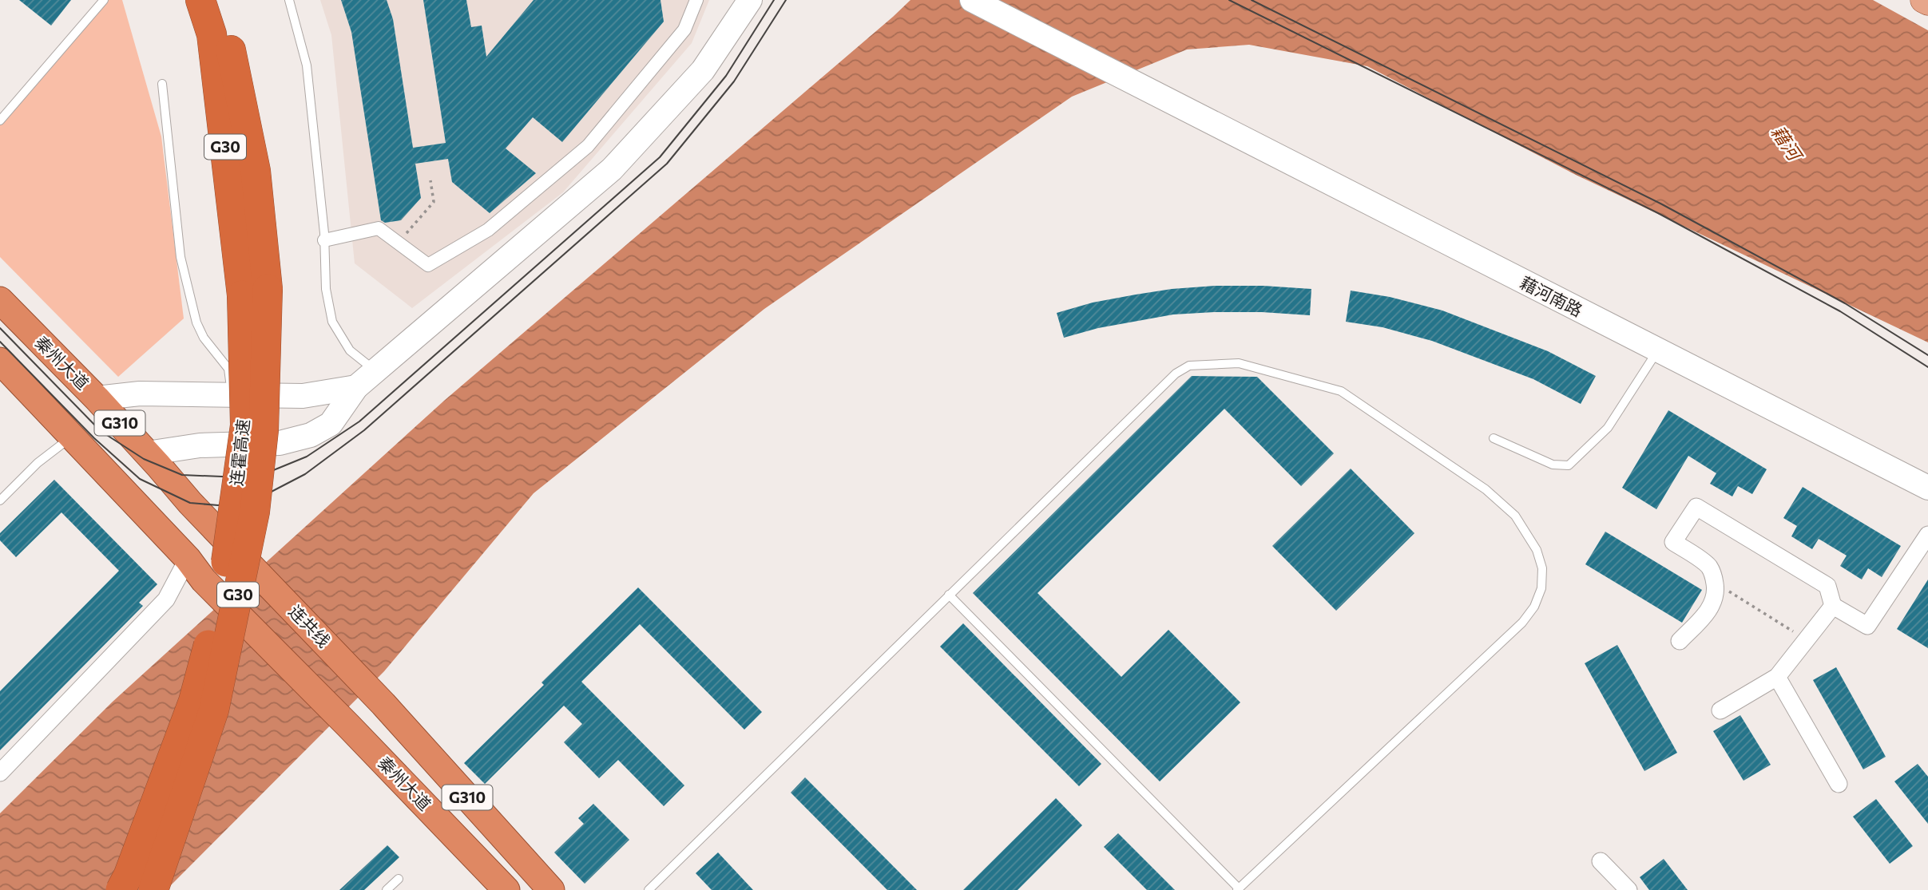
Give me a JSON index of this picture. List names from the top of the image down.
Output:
{
  "streets": {
    "highway": [
      "G30",
      "秦州大道",
      "G310",
      "连霍高速",
      "连共线"
    ],
    "main road": ["藉河南路"]
  },
  "crossings": [
    ["秦州大道", "G310"],
    ["秦州大道", "连共线"]
  ],
  "water": ["藉河"]
}
